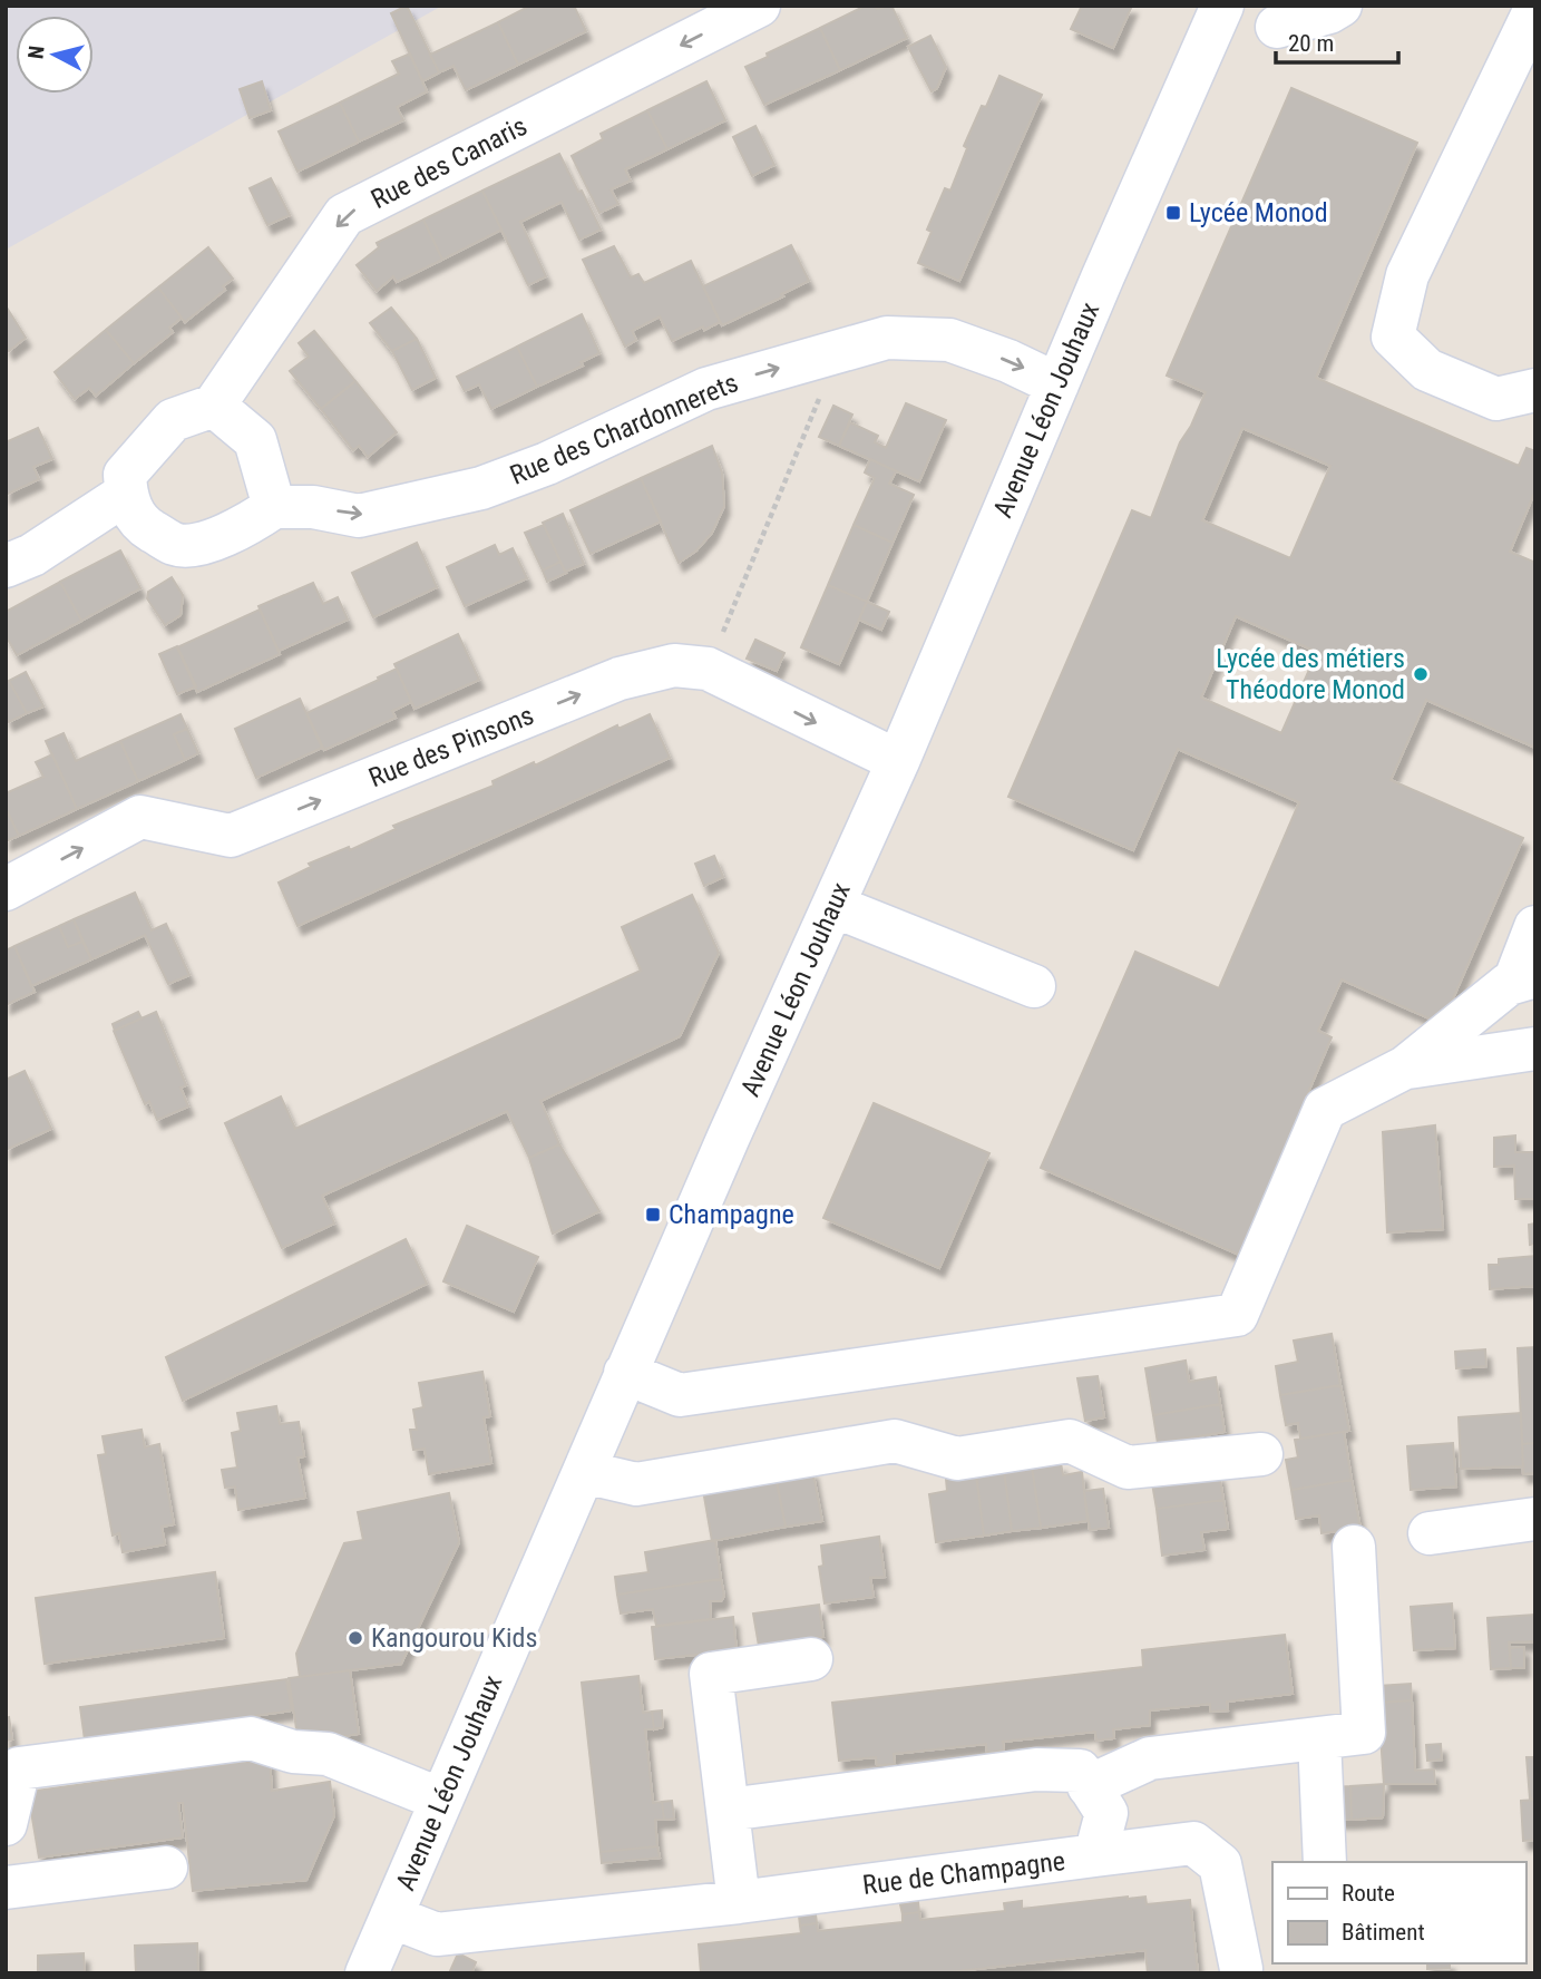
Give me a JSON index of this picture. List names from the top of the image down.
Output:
{
  "streets": {
    "street": [
      "Rue des Canaris",
      "Avenue Léon Jouhaux",
      "Rue des Chardonnerets",
      "Rue des Pinsons",
      "Rue de Champagne"
    ]
  },
  "crossings": [
    ["Rue des Canaris", "Rue des Chardonnerets"],
    ["Avenue Léon Jouhaux", "Rue des Chardonnerets"],
    ["Avenue Léon Jouhaux", "Rue des Pinsons"],
    ["Avenue Léon Jouhaux", "Rue de Champagne"]
  ],
  "one_way": ["Rue des Canaris", "Rue des Chardonnerets", "Rue des Pinsons"],
  "places": {
    "transit": ["Lycée Monod", "Champagne"],
    "other": ["Lycée des métiers Théodore Monod", "Kangourou Kids"]
  },
  "legend": ["Route", "Bâtiment"],
  "scale_bar": "20 m",
  "north": "left"
}
